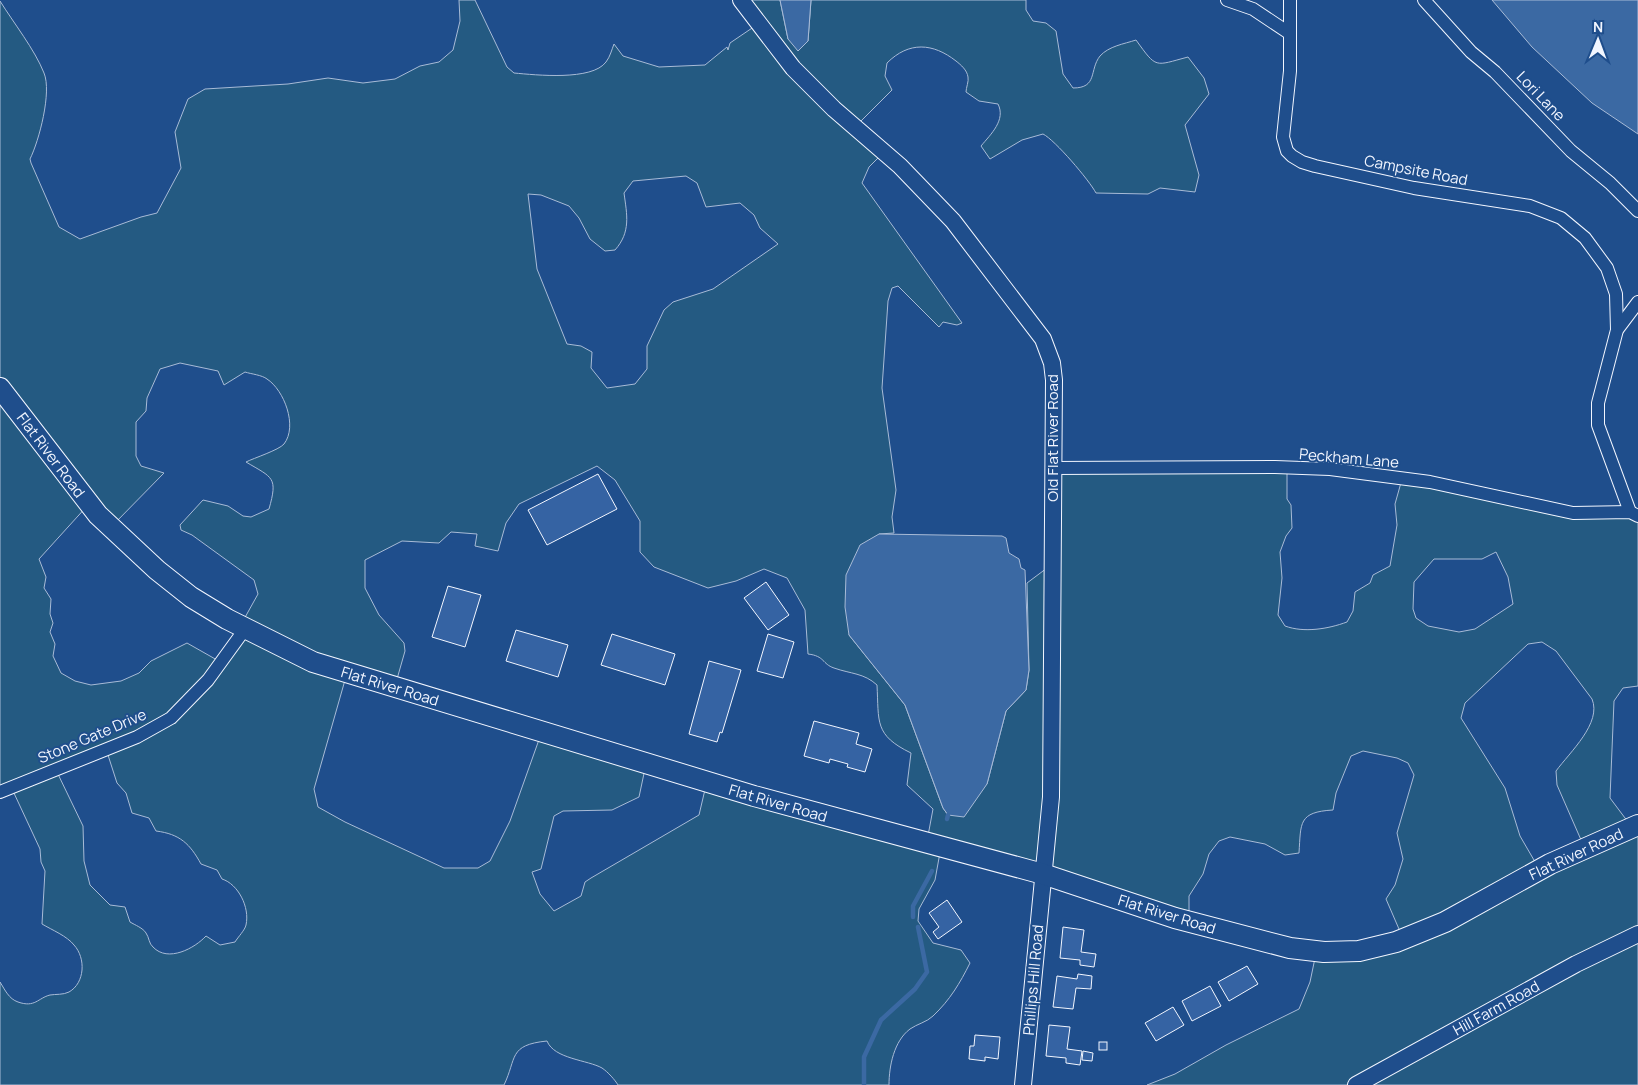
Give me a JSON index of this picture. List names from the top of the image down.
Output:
{
  "streets": {
    "main road": ["Flat River Road"],
    "street": [
      "Lori Lane",
      "Campsite Road",
      "Old Flat River Road",
      "Peckham Lane",
      "Stone Gate Drive",
      "Phillips Hill Road",
      "Hill Farm Road"
    ]
  },
  "crossings": [
    ["Old Flat River Road", "Flat River Road"],
    ["Old Flat River Road", "Peckham Lane"],
    ["Old Flat River Road", "Phillips Hill Road"],
    ["Flat River Road", "Stone Gate Drive"],
    ["Flat River Road", "Phillips Hill Road"]
  ],
  "north": "top"
}
